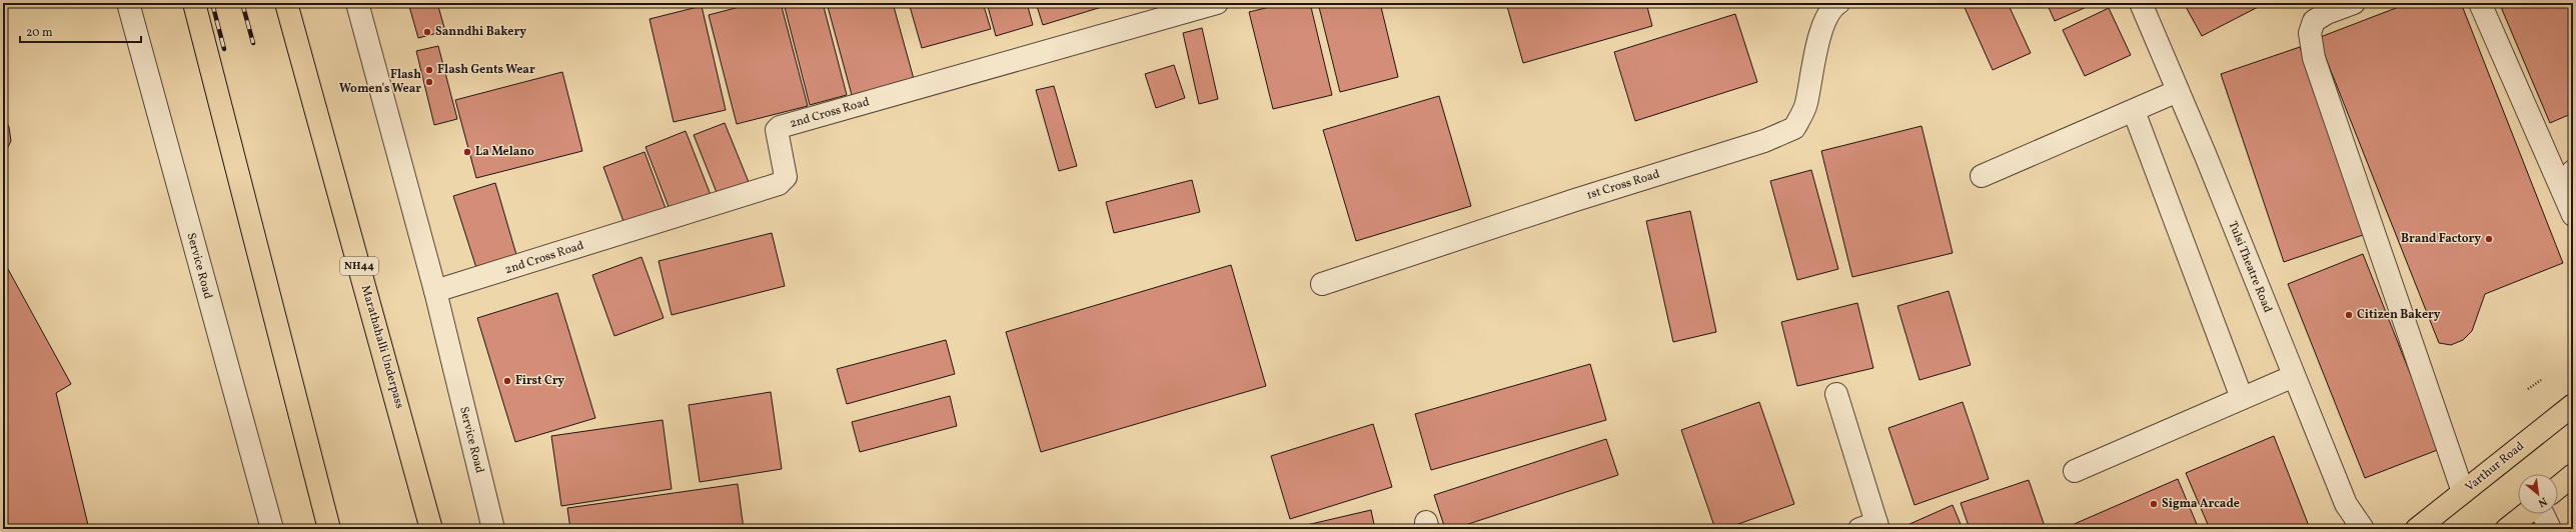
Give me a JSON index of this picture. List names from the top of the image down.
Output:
{
  "streets": {
    "main road": ["NH44", "Marathahalli Underpass", "Varthur Road"],
    "street": [
      "2nd Cross Road",
      "1st Cross Road",
      "Service Road",
      "Tulsi Theatre Road"
    ]
  },
  "crossings": [
    ["2nd Cross Road", "Service Road"]
  ],
  "places": [
    "Sanndhi Bakery",
    "Flash Gents Wear",
    "Flash Women's Wear",
    "La Melano",
    "Brand Factory",
    "Citizen Bakery",
    "First Cry",
    "Sigma Arcade"
  ],
  "scale_bar": "20 m",
  "north": "bottom right"
}
